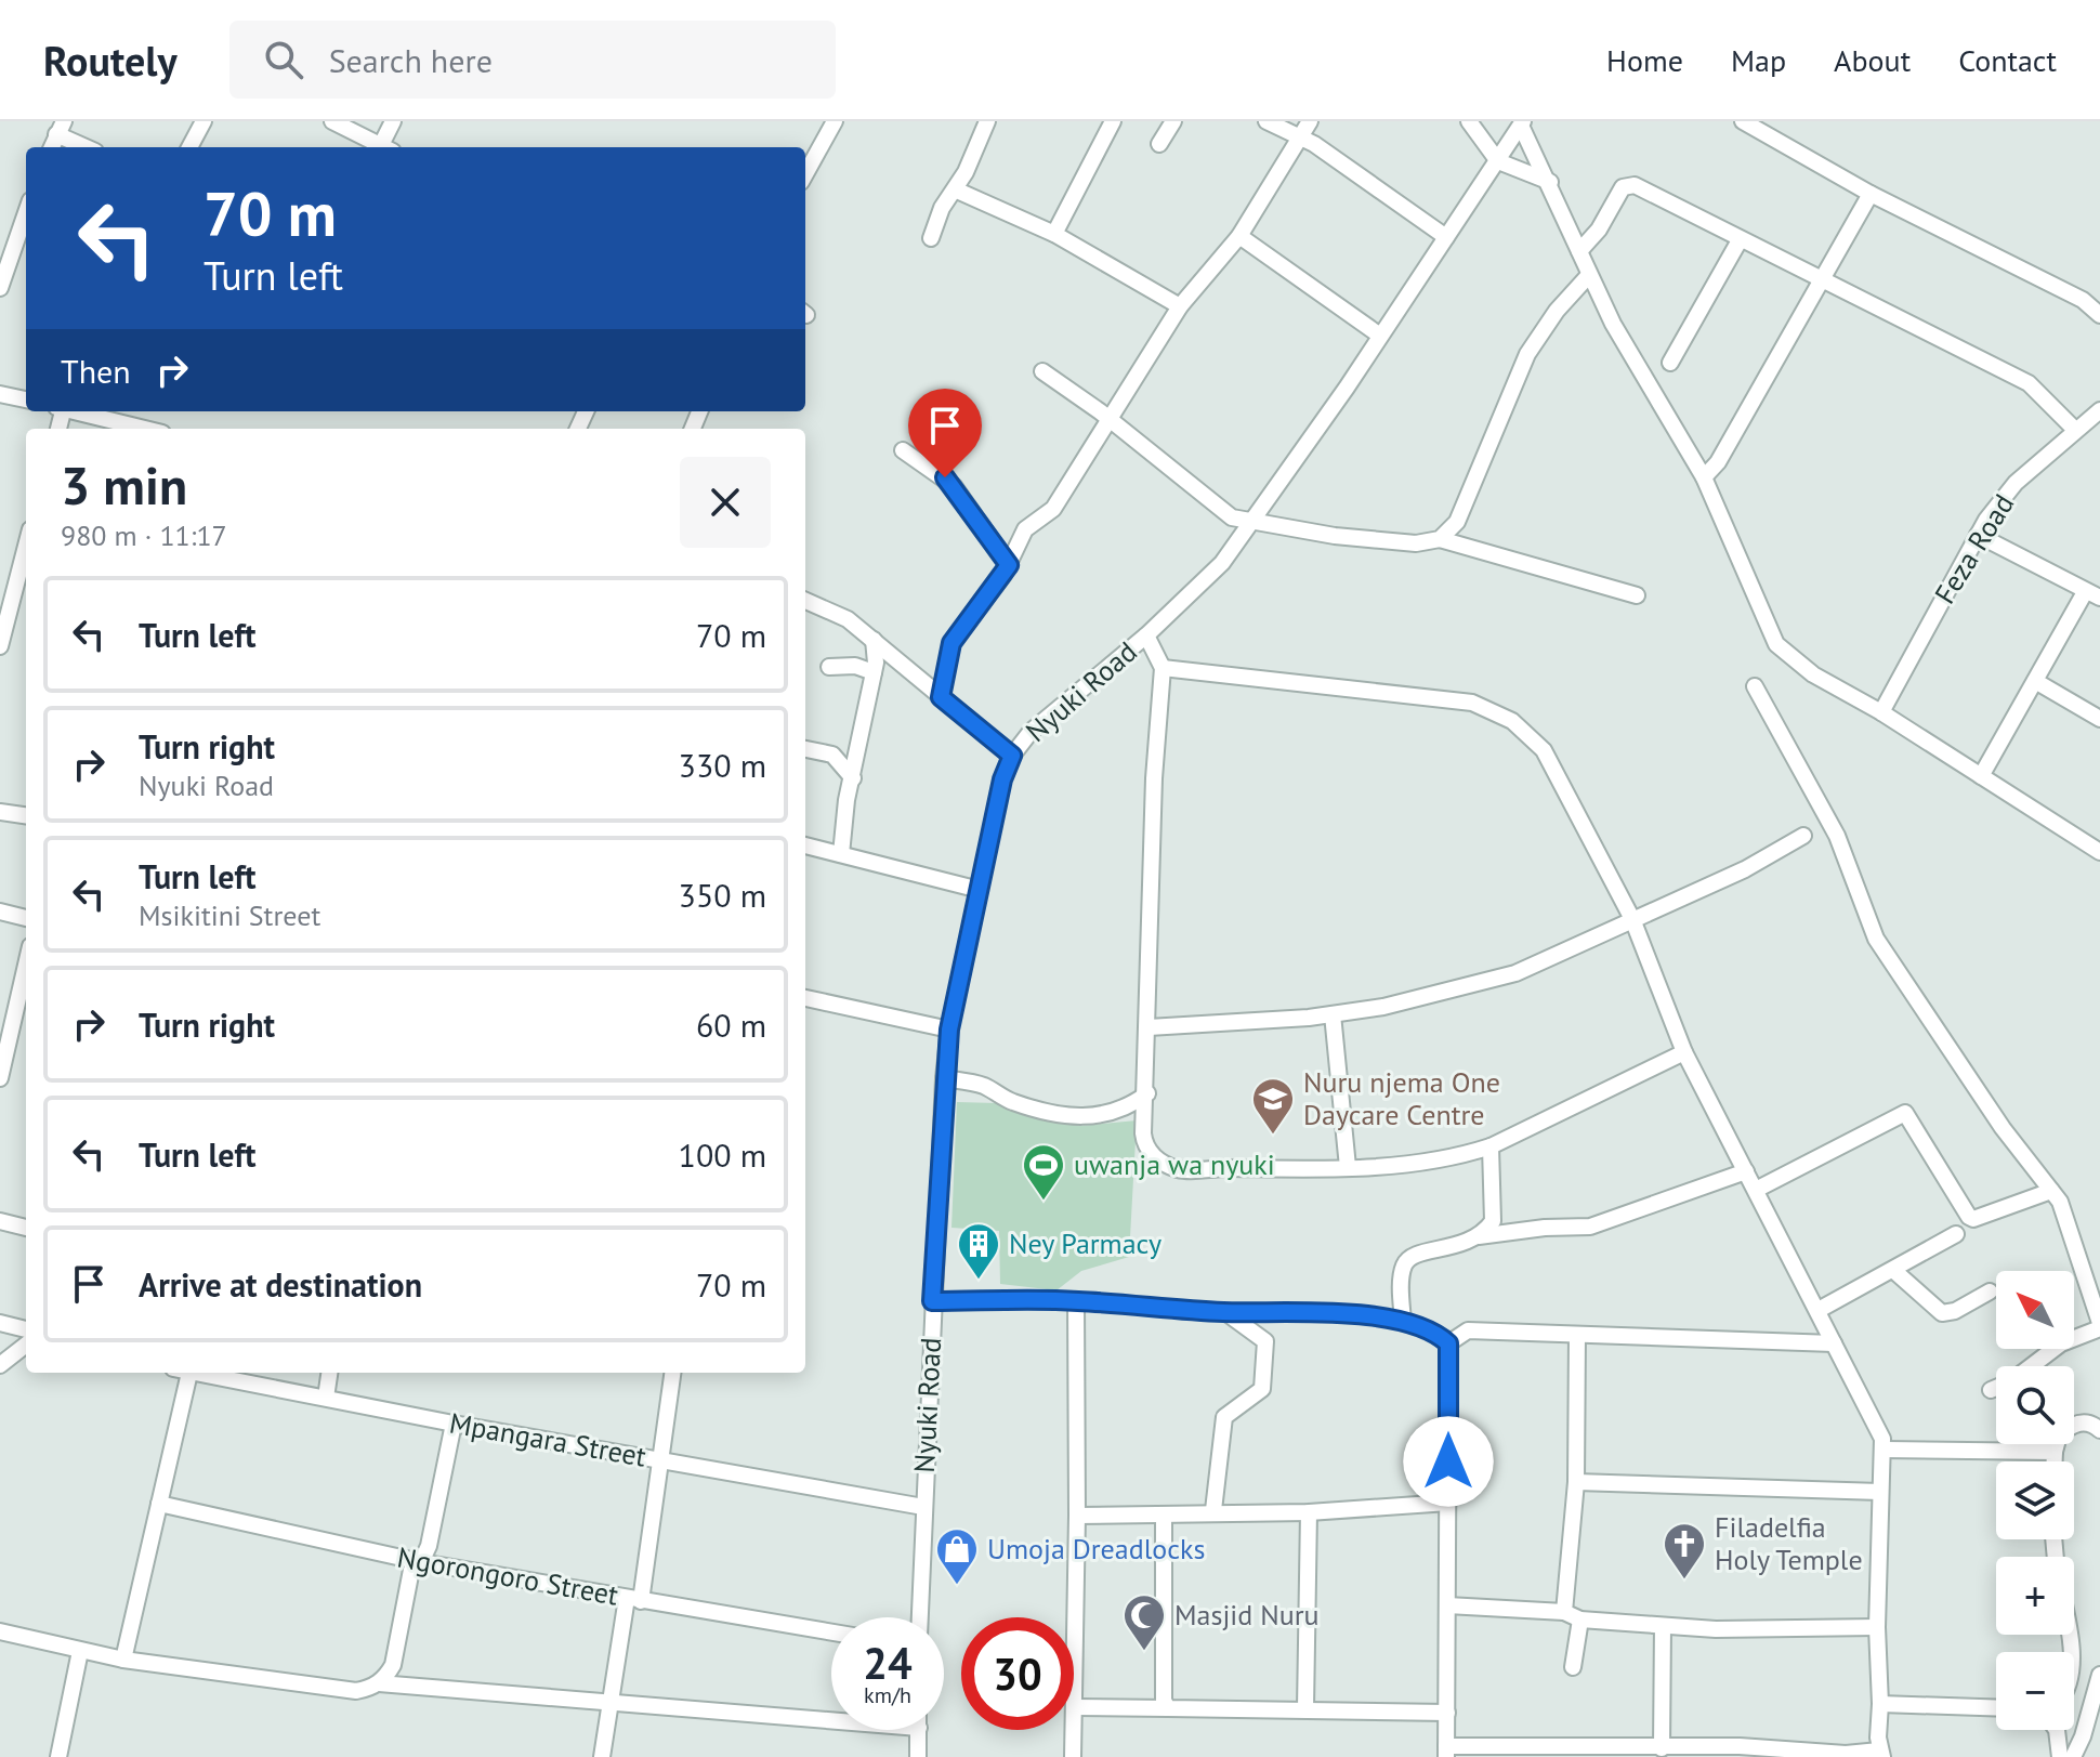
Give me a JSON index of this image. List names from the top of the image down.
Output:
{
  "streets": {
    "street": [
      "Feza Road",
      "Nyuki Road",
      "Mpangara Street",
      "Ngorongoro Street"
    ]
  },
  "crossings": [
    ["Nyuki Road", "Mpangara Street"]
  ],
  "places": {
    "school or university": ["Nuru njema One Daycare Centre"],
    "sports": ["uwanja wa nyuki"],
    "building": ["Ney Parmacy"],
    "church": ["Filadelfia Holy Temple"],
    "shop": ["Umoja Dreadlocks"],
    "mosque": ["Masjid Nuru"]
  },
  "north": "top left",
  "page": {
    "header": "Routely",
    "search": "Search here",
    "nav": [
      "Home",
      "Map",
      "About",
      "Contact"
    ],
    "turn": ["70 m", "Turn left"],
    "then": "Then",
    "heading": ["3 min", "980 m · 11:17"],
    "list": [
      {
        "name": "Turn left",
        "value": "70 m"
      },
      {
        "name": "Turn right",
        "note": "Nyuki Road",
        "value": "330 m"
      },
      {
        "name": "Turn left",
        "note": "Msikitini Street",
        "value": "350 m"
      },
      {
        "name": "Turn right",
        "value": "60 m"
      },
      {
        "name": "Turn left",
        "value": "100 m"
      },
      {
        "name": "Arrive at destination",
        "value": "70 m"
      }
    ],
    "map_buttons": ["+", "−"],
    "speed": "24 km/h",
    "limit": "30"
  }
}
